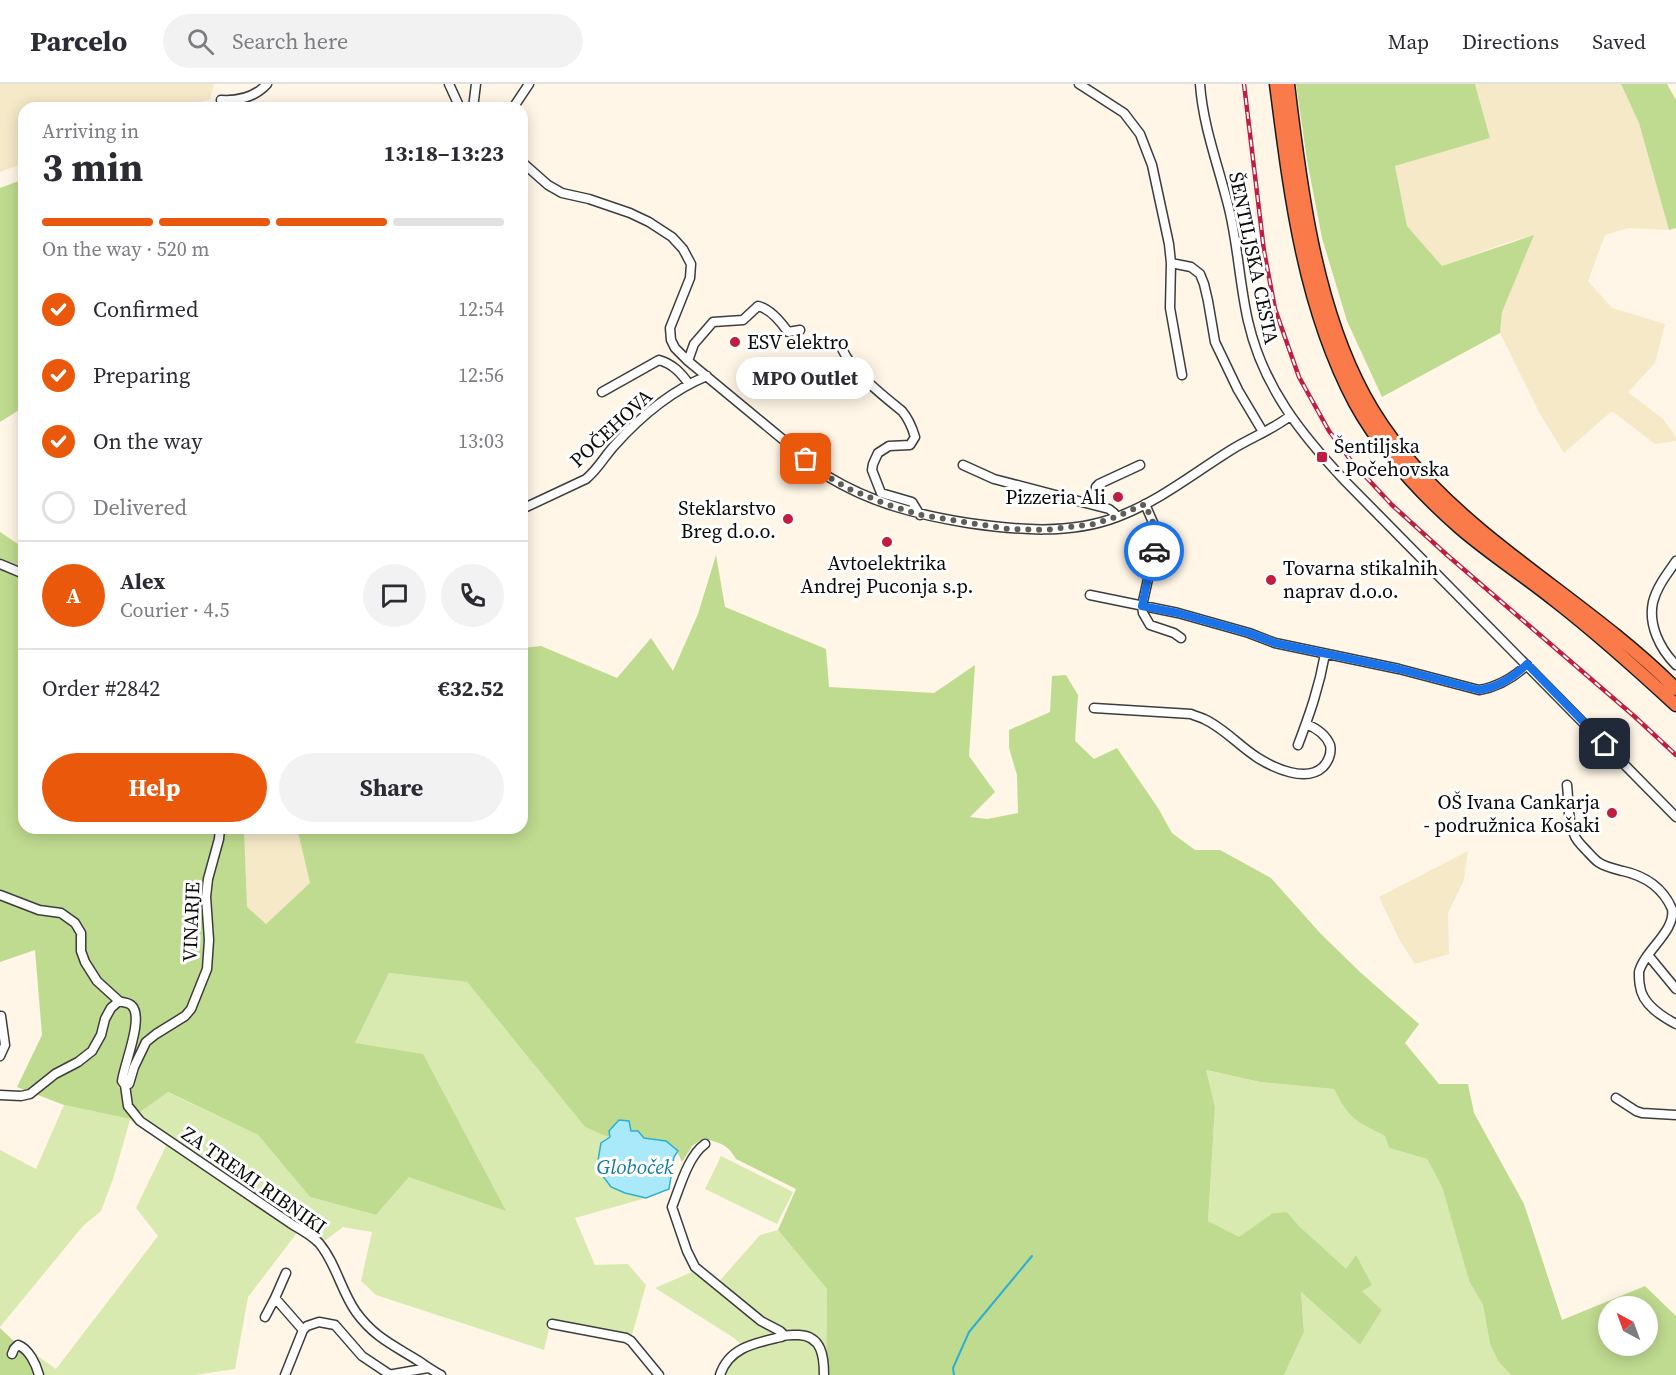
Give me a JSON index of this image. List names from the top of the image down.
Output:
{
  "streets": {
    "street": [
      "ŠENTILJSKA CESTA",
      "POČEHOVA",
      "VINARJE",
      "ZA TREMI RIBNIKI"
    ]
  },
  "crossings": [
    ["VINARJE", "ZA TREMI RIBNIKI"]
  ],
  "water": ["Globoček"],
  "places": {
    "other": [
      "ESV elektro",
      "MPO Outlet",
      "Pizzeria Ali",
      "Steklarstvo Breg d.o.o.",
      "Avtoelektrika Andrej Puconja s.p.",
      "Tovarna stikalnih naprav d.o.o.",
      "OŠ Ivana Cankarja - podružnica Košaki"
    ],
    "transit": ["Šentiljska - Počehovska"]
  },
  "north": "top left",
  "page": {
    "header": "Parcelo",
    "search": "Search here",
    "nav": ["Map", "Directions", "Saved"],
    "heading": ["3 min", "Arriving in", "13:18–13:23"],
    "panel": [
      "Alex",
      "Courier · 4.5",
      "Order #2842",
      "€32.52"
    ],
    "bar": "On the way · 520 m",
    "list": [
      ["Confirmed", "12:54"],
      ["Preparing", "12:56"],
      ["On the way", "13:03"],
      "Delivered"
    ],
    "bubble": "MPO Outlet",
    "round": "A",
    "buttons": ["Help", "Share"]
  }
}
